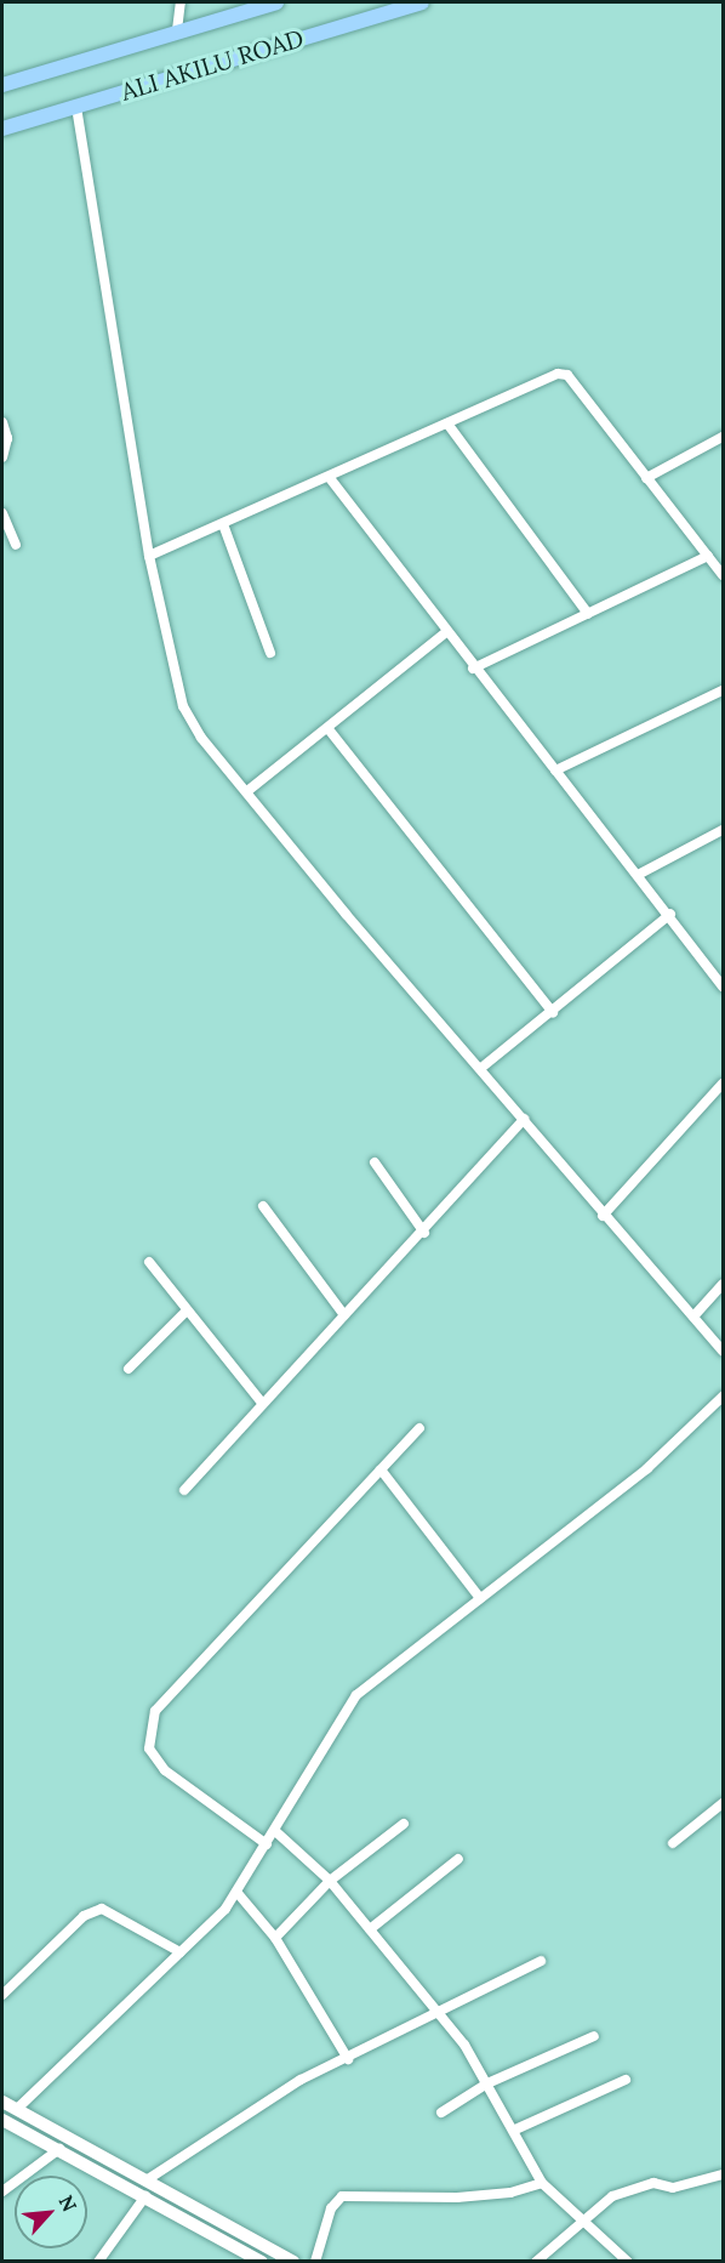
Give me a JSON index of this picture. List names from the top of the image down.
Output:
{
  "streets": {
    "main road": ["ALI AKILU ROAD"]
  },
  "north": "top right"
}
